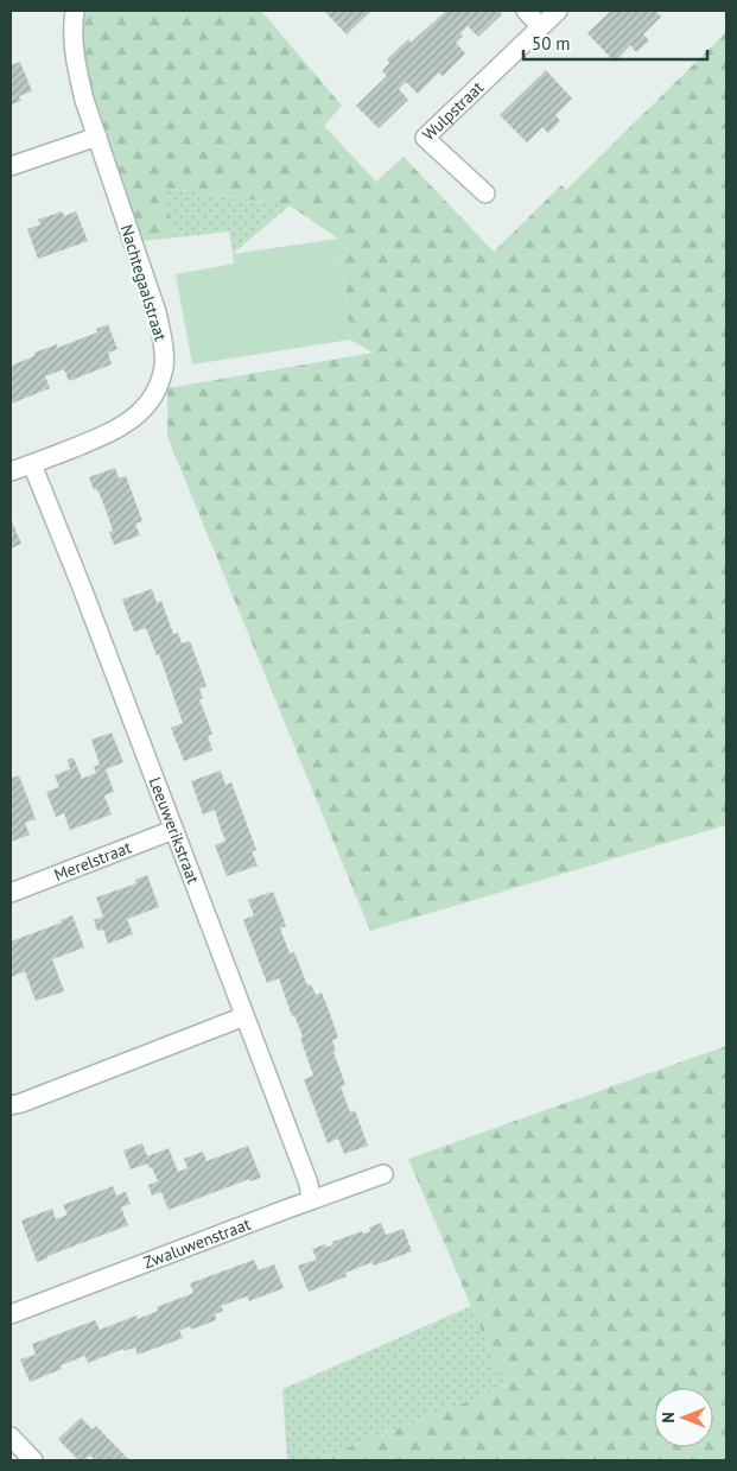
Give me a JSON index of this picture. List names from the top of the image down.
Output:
{
  "streets": {
    "street": [
      "Wulpstraat",
      "Nachtegaalstraat",
      "Leeuwerikstraat",
      "Merelstraat",
      "Zwaluwenstraat"
    ]
  },
  "crossings": [
    ["Nachtegaalstraat", "Leeuwerikstraat"],
    ["Leeuwerikstraat", "Merelstraat"],
    ["Leeuwerikstraat", "Zwaluwenstraat"]
  ],
  "scale_bar": "50 m",
  "north": "left"
}
